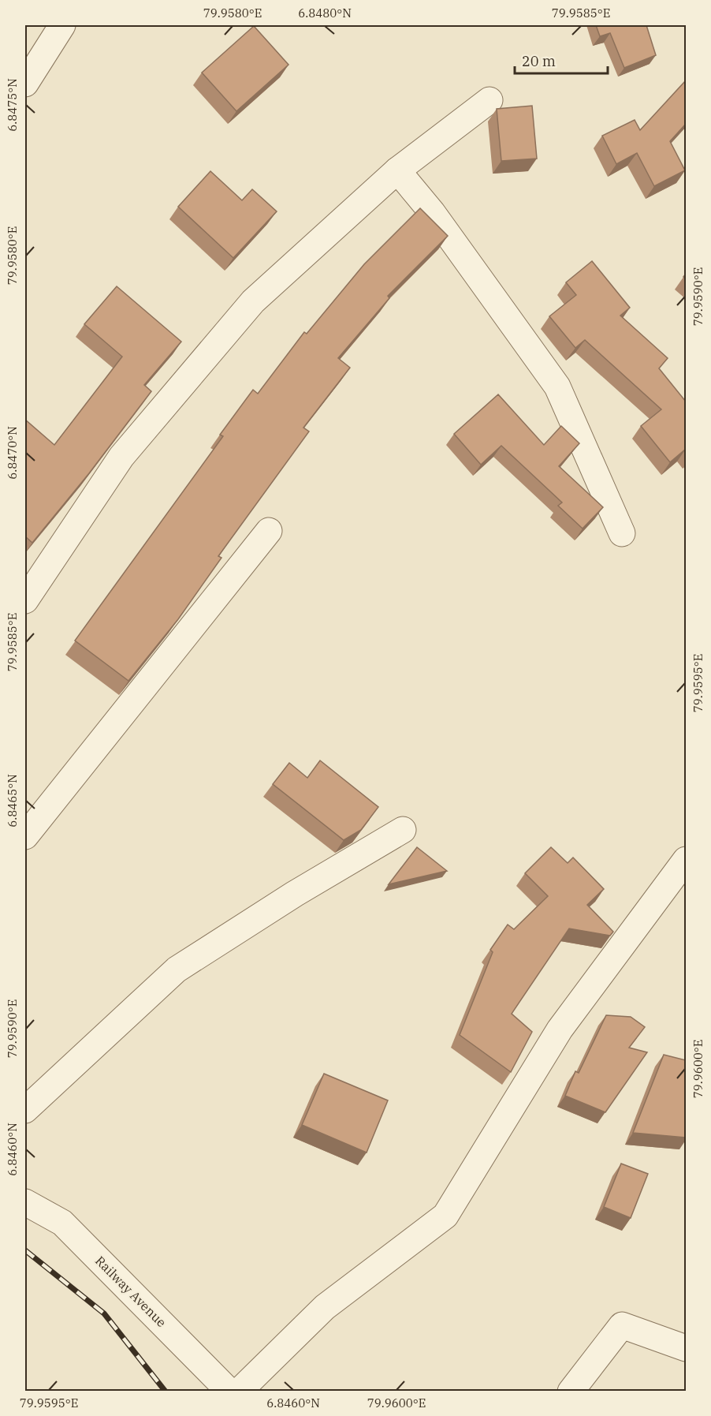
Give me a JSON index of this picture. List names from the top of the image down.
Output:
{
  "streets": {
    "street": ["Railway Avenue"]
  },
  "scale_bar": "20 m",
  "coordinates": [
    "79.9580°E",
    "6.8480°N",
    "79.9585°E",
    "6.8475°N",
    "79.9590°E",
    "6.8470°N",
    "79.9595°E",
    "6.8465°N",
    "79.9600°E",
    "6.8460°N"
  ]
}
